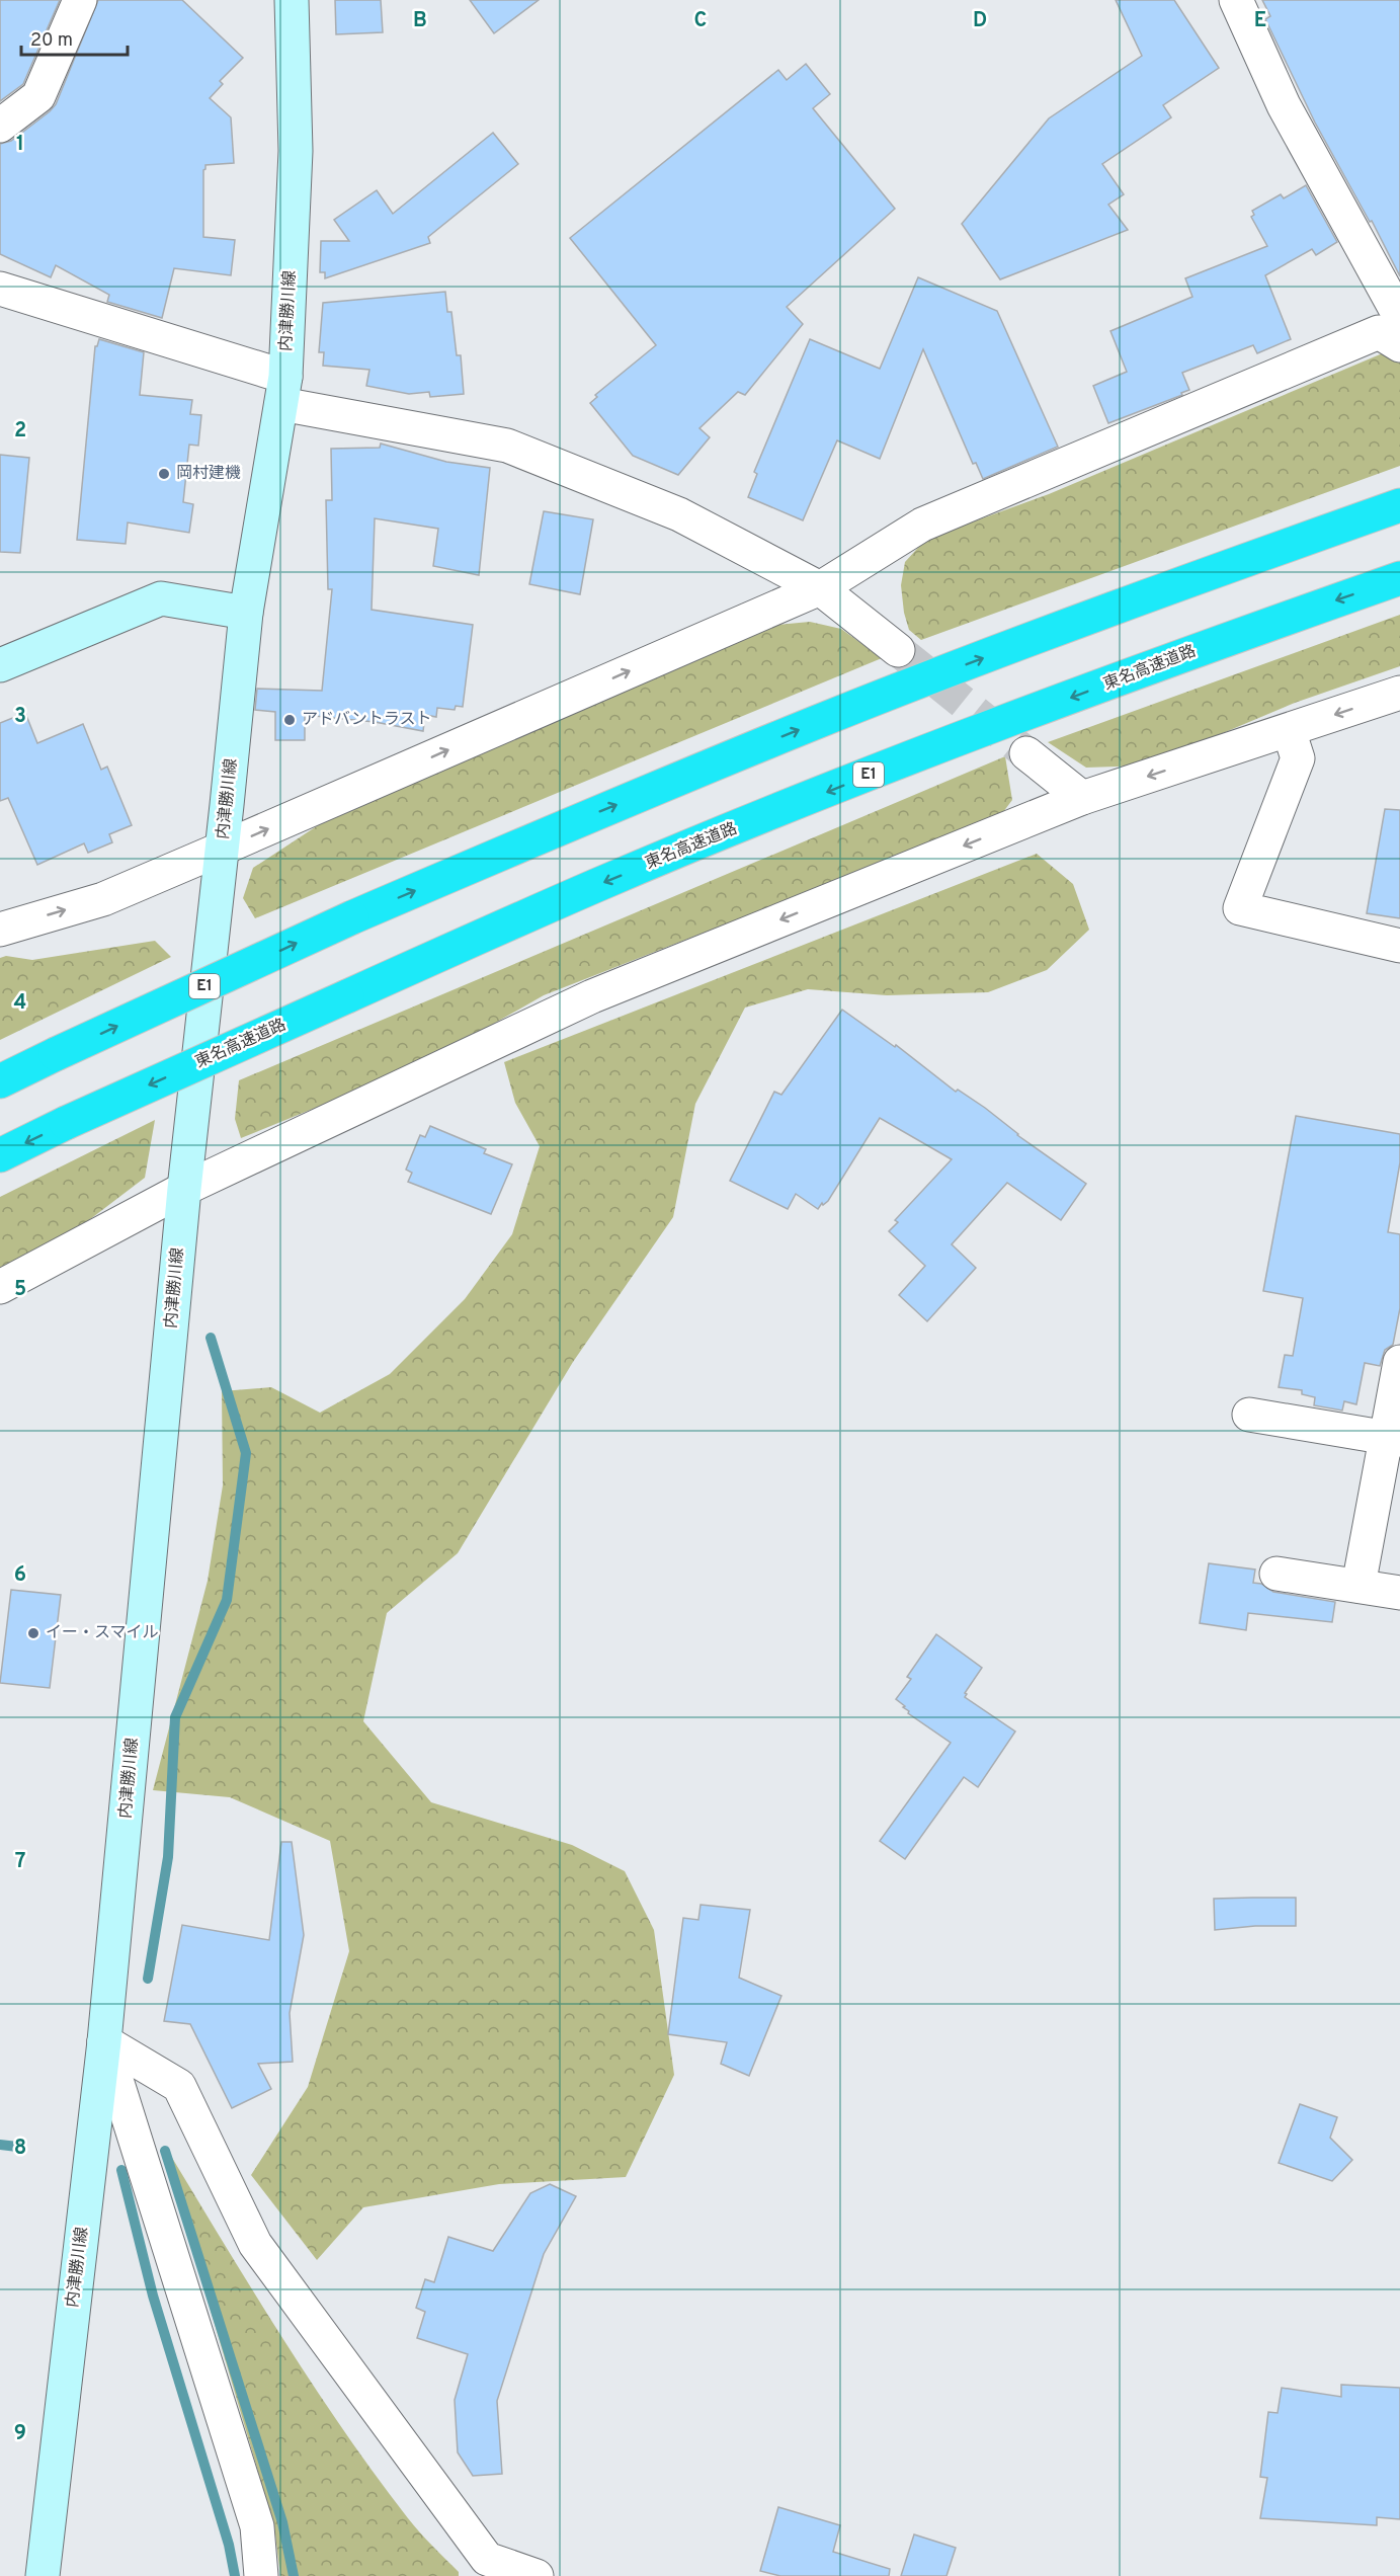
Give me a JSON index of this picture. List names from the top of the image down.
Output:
{
  "streets": {
    "highway": ["東名高速道路", "E1"],
    "main road": ["内津勝川線"]
  },
  "places": ["岡村建機", "アドバントラスト", "イー・スマイル"],
  "scale_bar": "20 m",
  "grid": {
    "columns": [
      "B",
      "C",
      "D",
      "E"
    ],
    "rows": [
      "1",
      "2",
      "3",
      "4",
      "5",
      "6",
      "7",
      "8",
      "9"
    ]
  }
}
